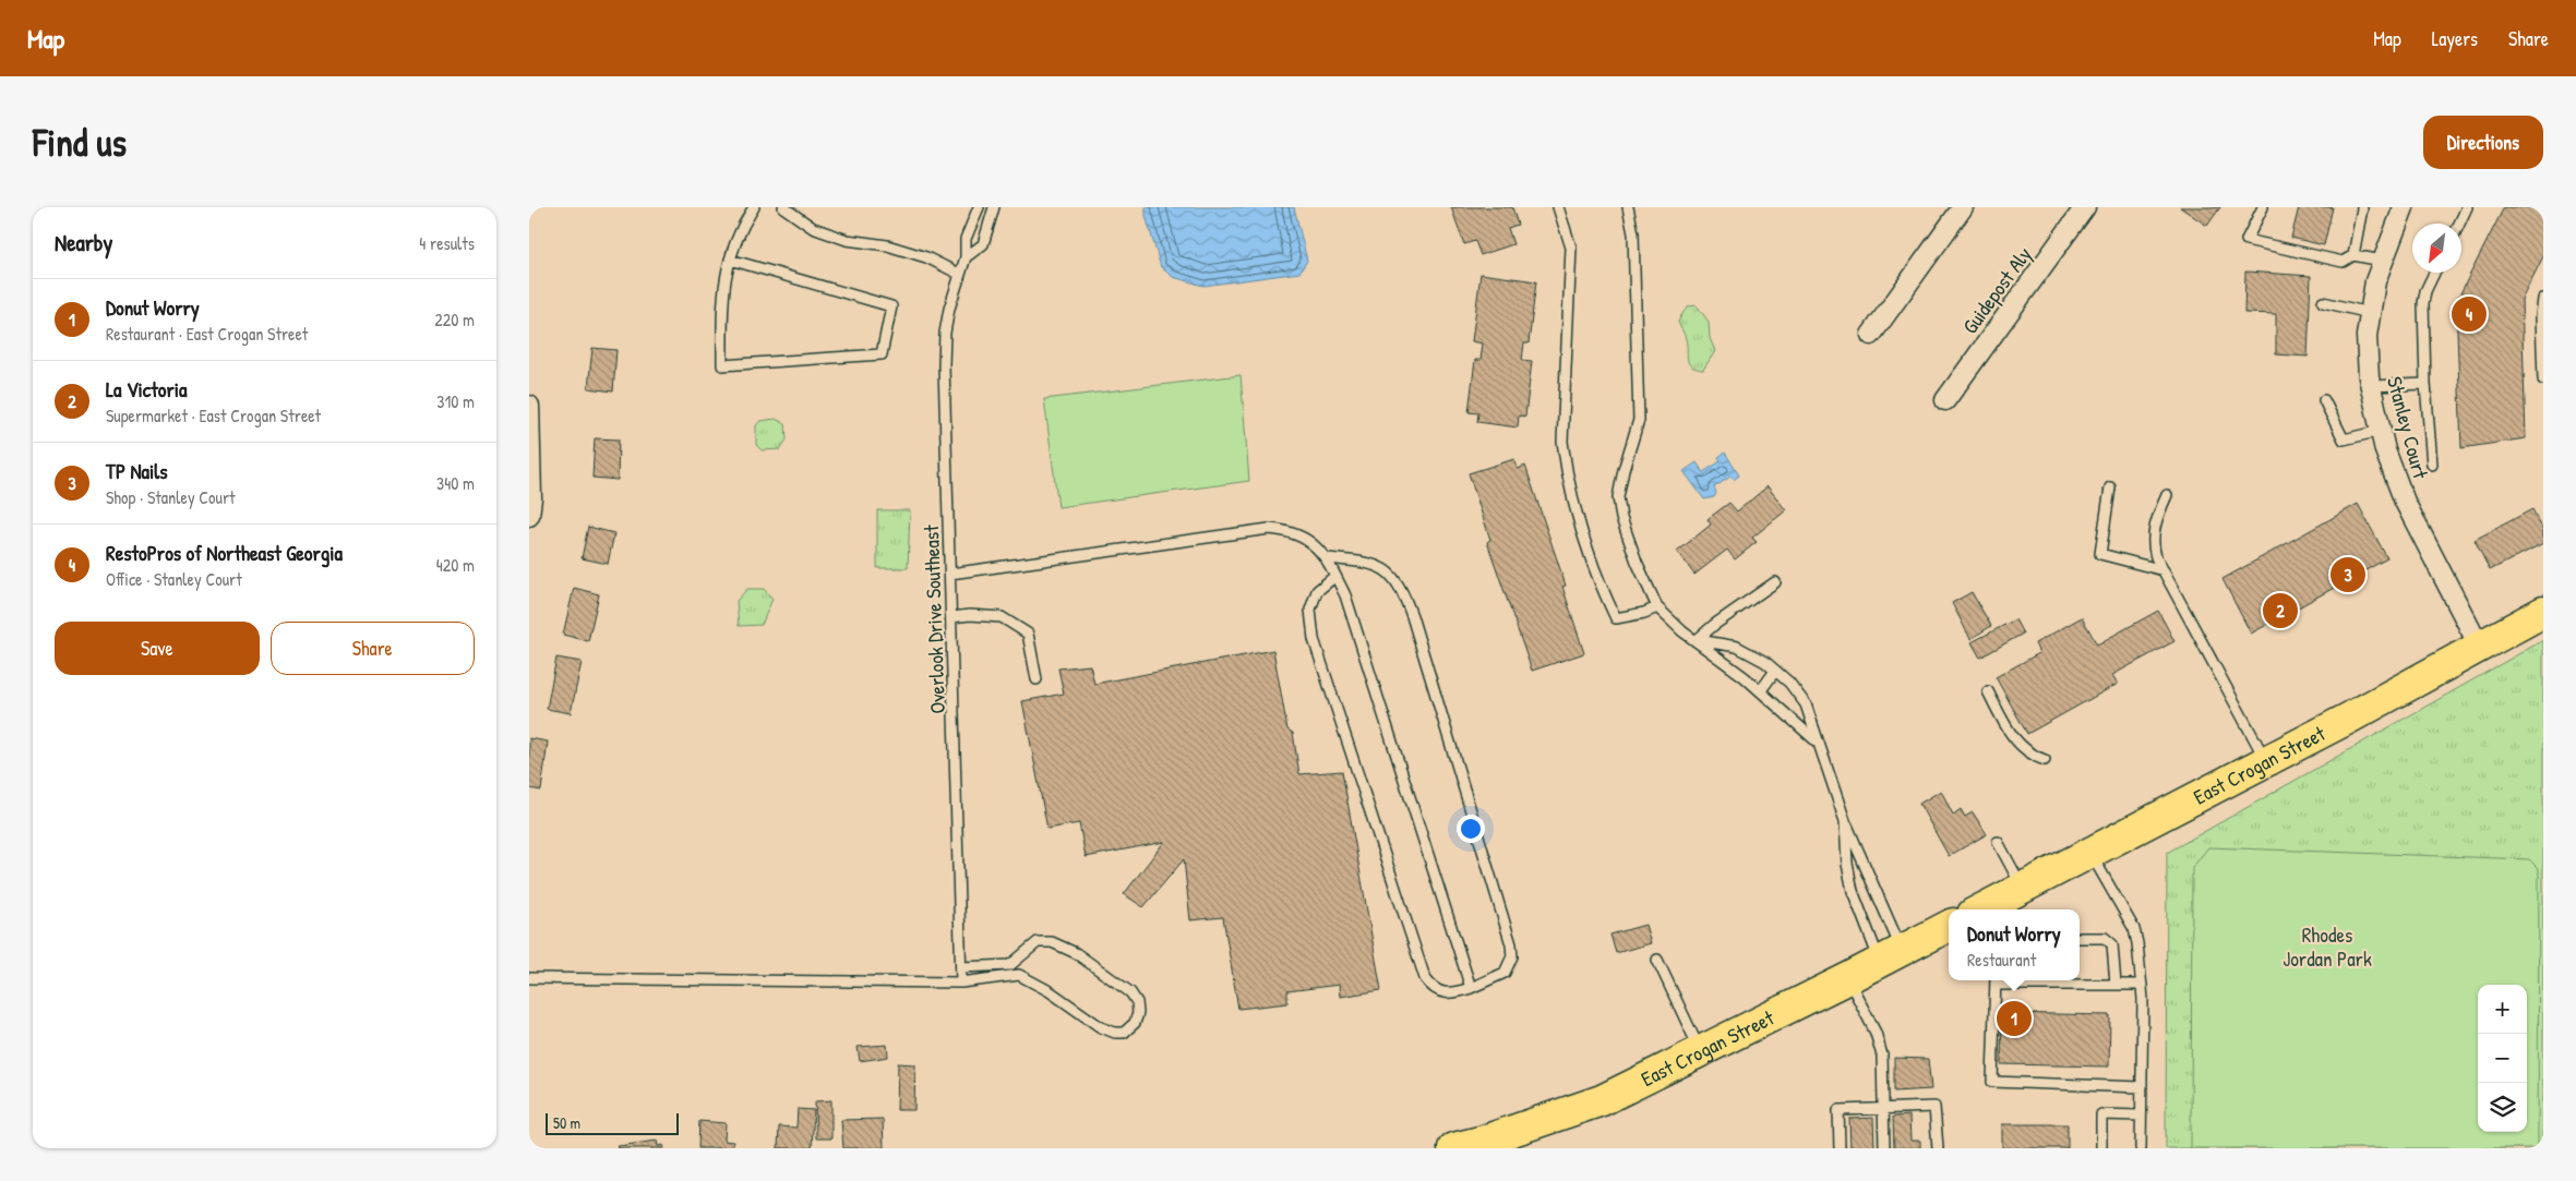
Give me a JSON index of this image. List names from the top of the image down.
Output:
{
  "streets": {
    "main road": ["East Crogan Street"],
    "street": ["Guidepost Aly", "Stanley Court"],
    "lane": ["Overlook Drive Southeast"]
  },
  "crossings": [
    ["Stanley Court", "East Crogan Street"]
  ],
  "parks": ["Rhodes Jordan Park"],
  "scale_bar": "50 m",
  "north": "bottom left",
  "page": {
    "header": "Map",
    "nav": ["Map", "Layers", "Share"],
    "buttons": [
      "Directions",
      ["Save", "Share"]
    ],
    "title": "Find us",
    "heading": ["Nearby", "4 results"],
    "list": [
      {
        "mark": "1",
        "name": "Donut Worry",
        "note": "Restaurant · East Crogan Street",
        "value": "220 m"
      },
      {
        "mark": "2",
        "name": "La Victoria",
        "note": "Supermarket · East Crogan Street",
        "value": "310 m"
      },
      {
        "mark": "3",
        "name": "TP Nails",
        "note": "Shop · Stanley Court",
        "value": "340 m"
      },
      {
        "mark": "4",
        "name": "RestoPros of Northeast Georgia",
        "note": "Office · Stanley Court",
        "value": "420 m"
      }
    ],
    "pins": [
      "4",
      "3",
      "2",
      "1"
    ],
    "popup": ["Donut Worry", "Restaurant"],
    "map_buttons": ["+", "−"],
    "scale": "50 m"
  }
}
